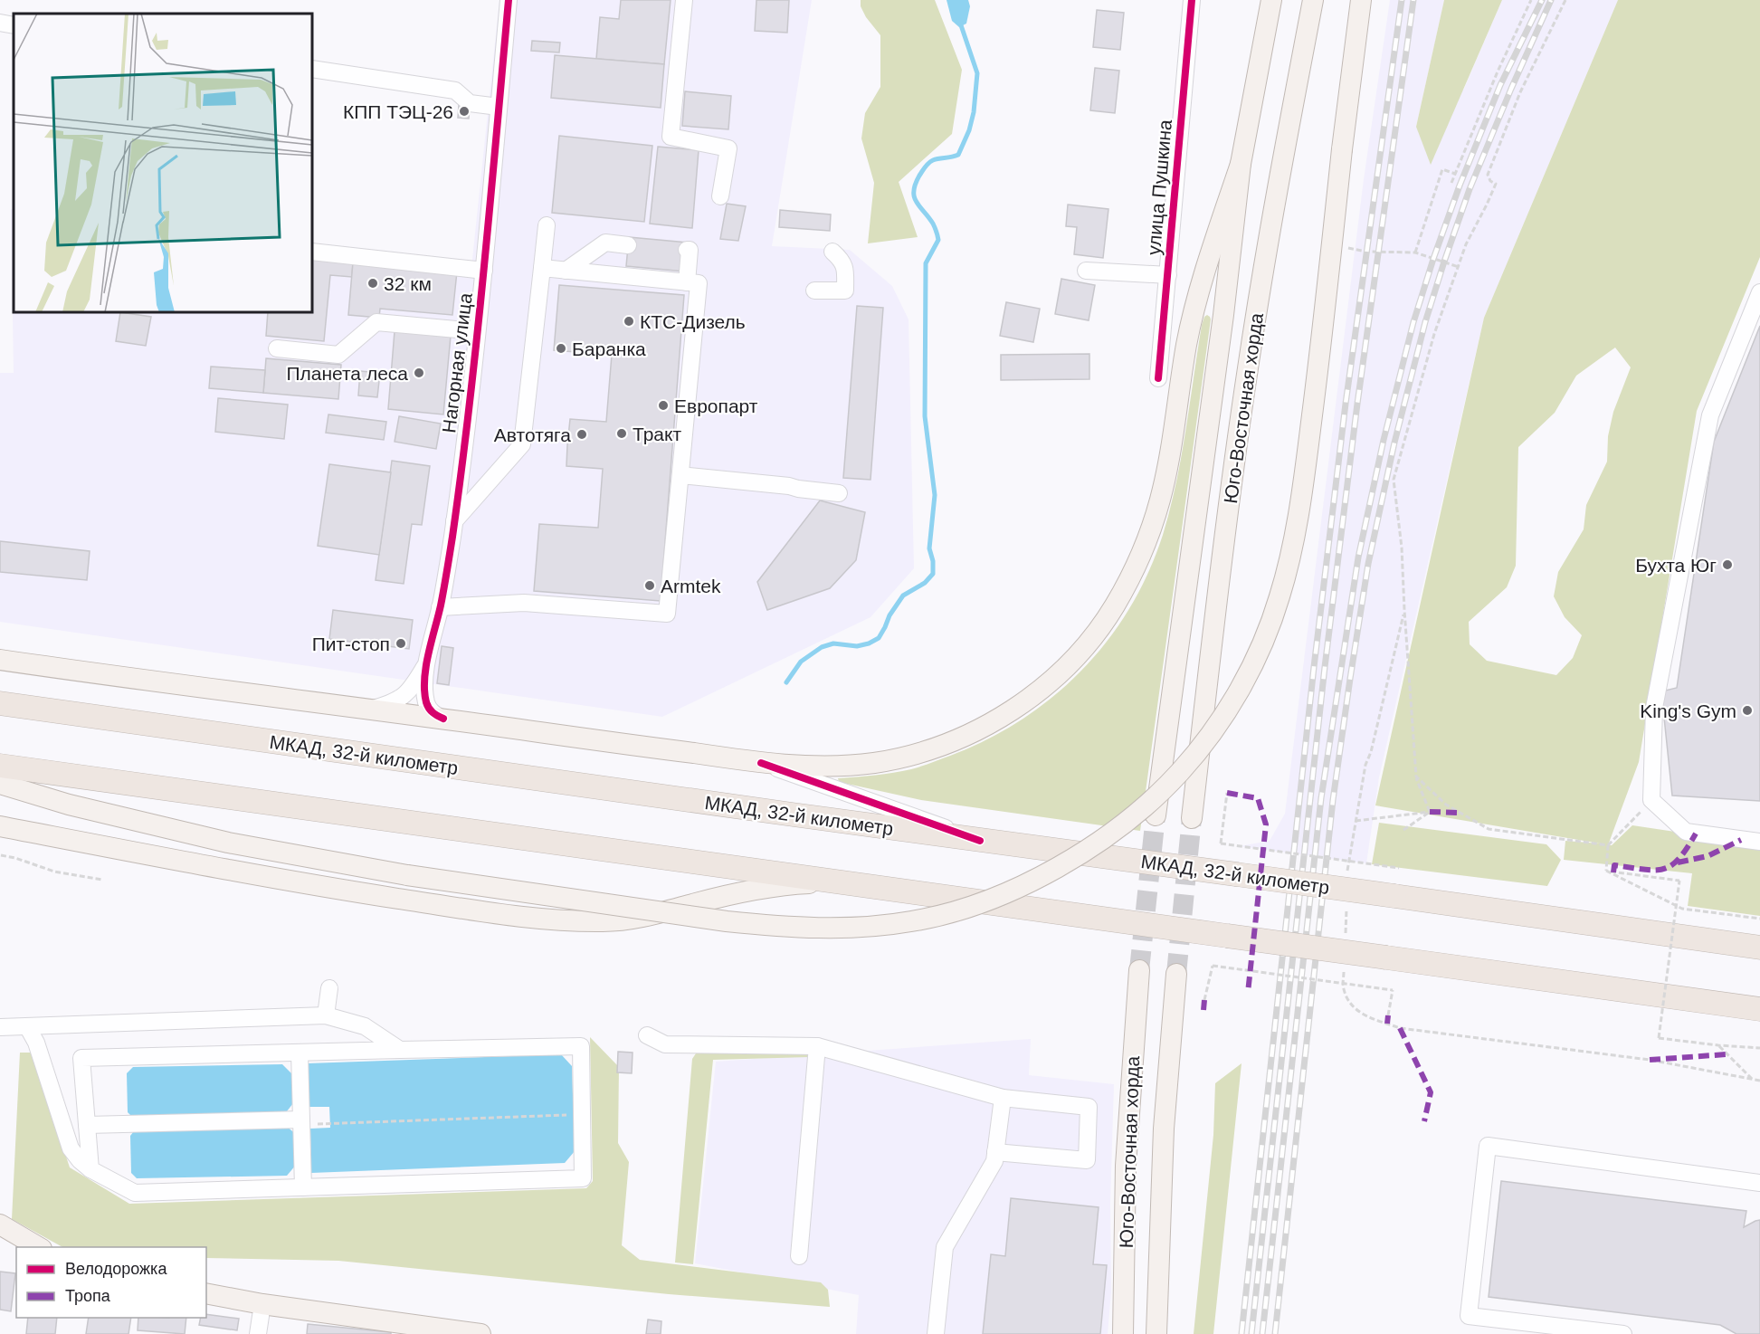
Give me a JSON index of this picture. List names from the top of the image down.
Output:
{
  "streets": {
    "highway": ["МКАД, 32-й километр"],
    "main road": ["Юго-Восточная хорда"],
    "street": ["улица Пушкина", "Нагорная улица"]
  },
  "places": [
    "КПП ТЭЦ-26",
    "32 км",
    "КТС-Дизель",
    "Баранка",
    "Планета леса",
    "Европарт",
    "Тракт",
    "Автотяга",
    "Бухта Юг",
    "Armtek",
    "Пит-стоп",
    "King's Gym"
  ],
  "legend": ["Велодорожка", "Тропа"]
}
